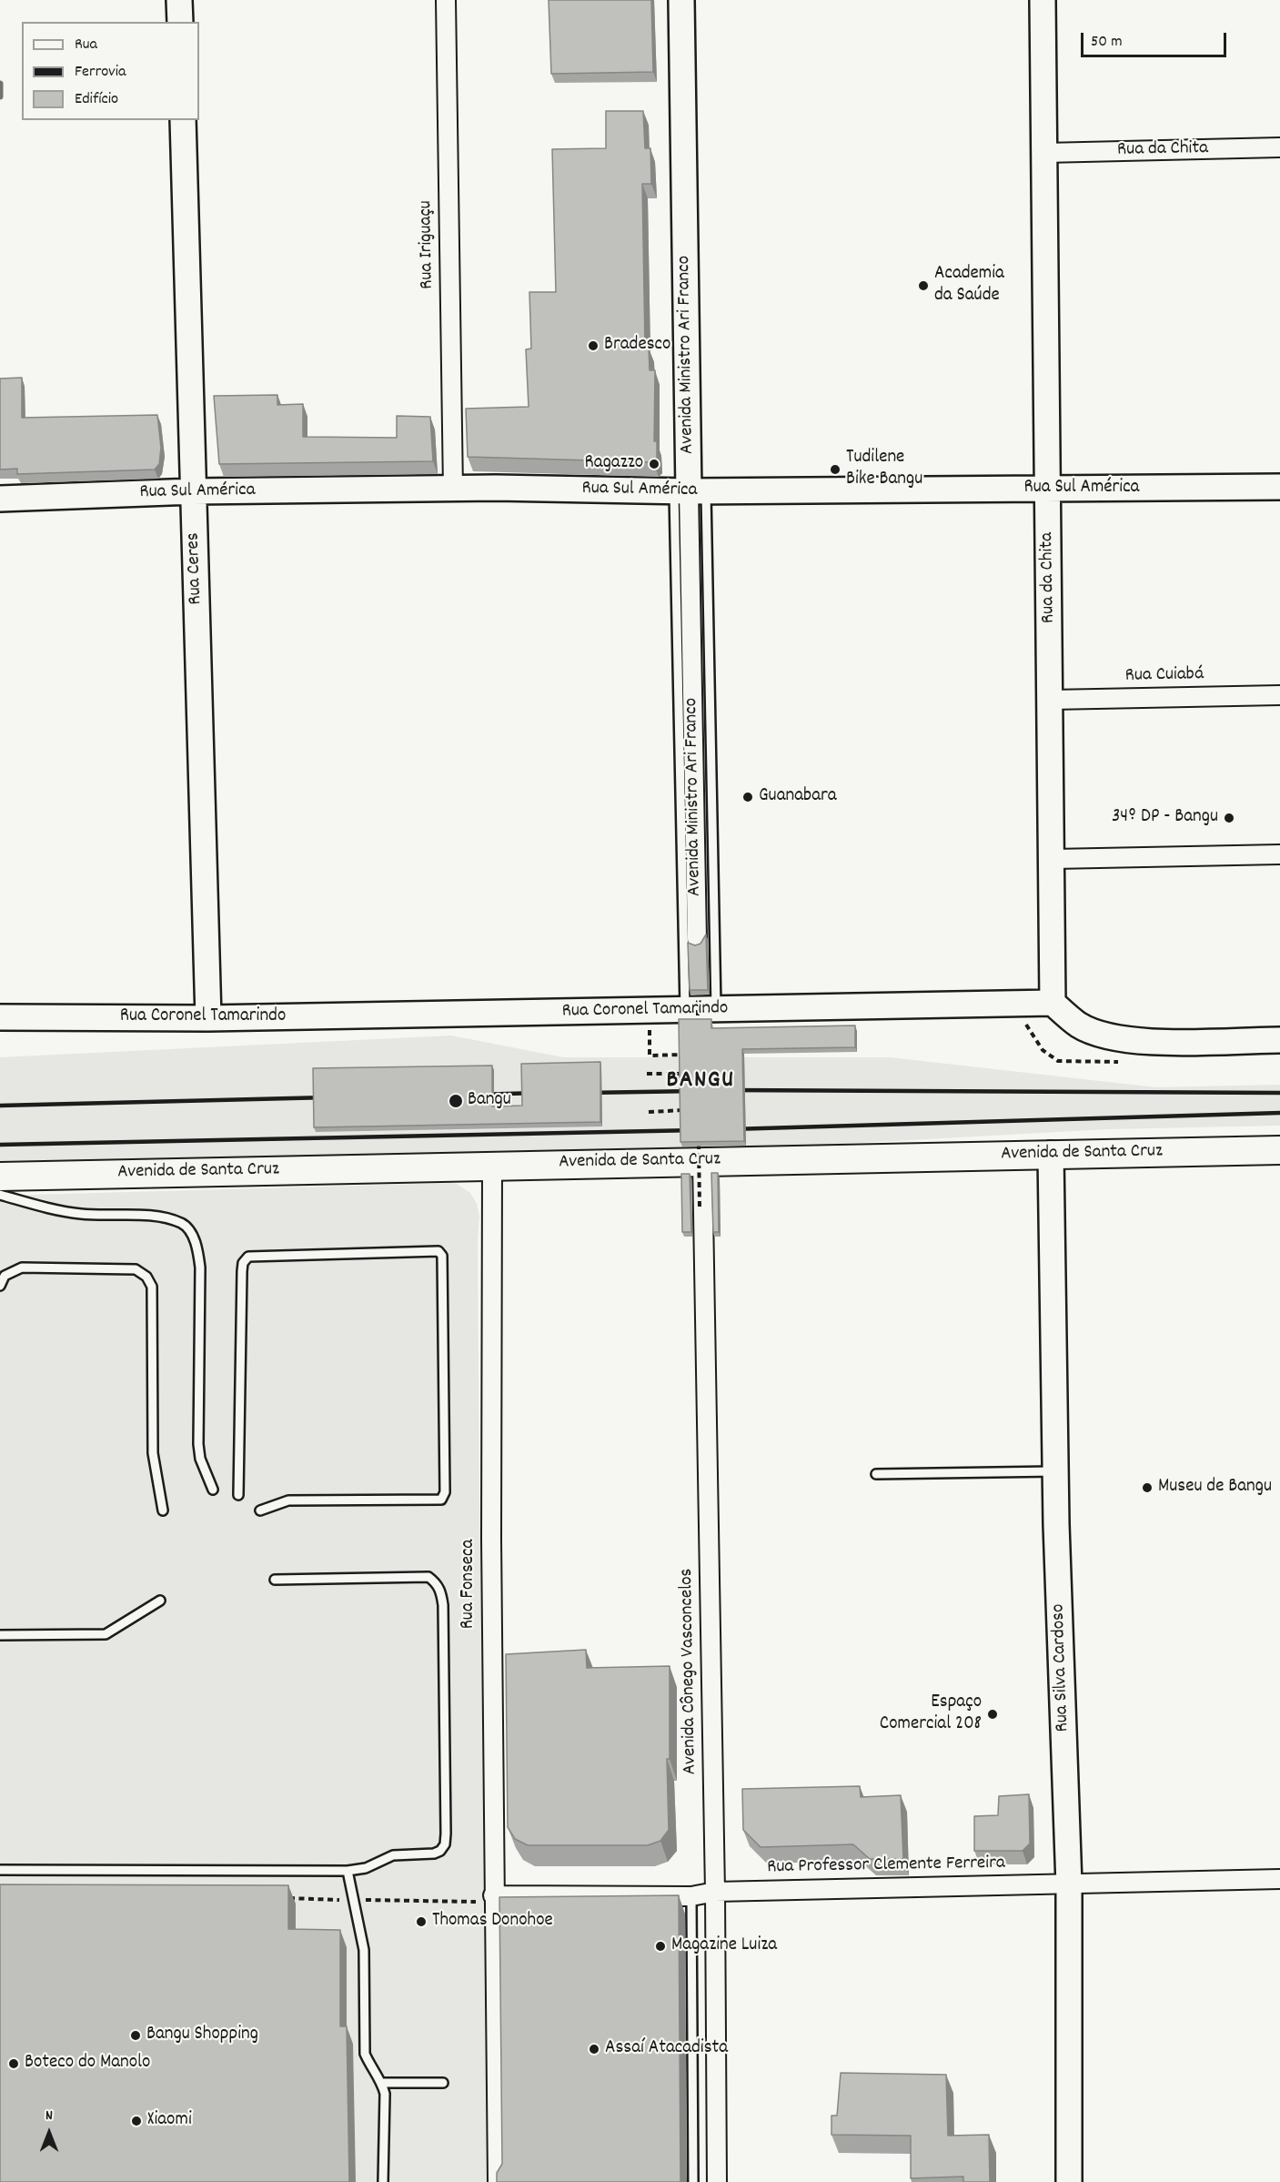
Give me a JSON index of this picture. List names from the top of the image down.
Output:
{
  "streets": {
    "main road": [
      "Rua da Chita",
      "Avenida Ministro Ari Franco",
      "Rua Sul América",
      "Rua Ceres",
      "Rua Coronel Tamarindo",
      "Avenida de Santa Cruz",
      "Rua Silva Cardoso"
    ],
    "street": [
      "Rua Iriguaçu",
      "Rua Cuiabá",
      "Rua Fonseca",
      "Avenida Cônego Vasconcelos",
      "Rua Professor Clemente Ferreira"
    ]
  },
  "crossings": [
    ["Rua da Chita", "Rua Sul América"],
    ["Rua da Chita", "Rua Cuiabá"],
    ["Rua da Chita", "Rua Coronel Tamarindo"],
    ["Rua Iriguaçu", "Rua Sul América"],
    ["Avenida Ministro Ari Franco", "Rua Sul América"],
    ["Rua Sul América", "Rua Ceres"],
    ["Rua Ceres", "Rua Coronel Tamarindo"],
    ["Avenida de Santa Cruz", "Rua Fonseca"],
    ["Avenida de Santa Cruz", "Rua Silva Cardoso"],
    ["Avenida de Santa Cruz", "Avenida Cônego Vasconcelos"],
    ["Rua Fonseca", "Rua Professor Clemente Ferreira"],
    ["Rua Silva Cardoso", "Rua Professor Clemente Ferreira"],
    ["Avenida Cônego Vasconcelos", "Rua Professor Clemente Ferreira"]
  ],
  "districts": ["BANGU"],
  "places": [
    "Academia da Saúde",
    "Bradesco",
    "Ragazzo",
    "Tudilene Bike Bangu",
    "Guanabara",
    "34º DP - Bangu",
    "Bangu",
    "Museu de Bangu",
    "Espaço Comercial 208",
    "Thomas Donohoe",
    "Magazine Luiza",
    "Bangu Shopping",
    "Assaí Atacadista",
    "Boteco do Manolo",
    "Xiaomi"
  ],
  "legend": ["Rua", "Ferrovia", "Edifício"],
  "scale_bar": "50 m",
  "north": "top"
}
